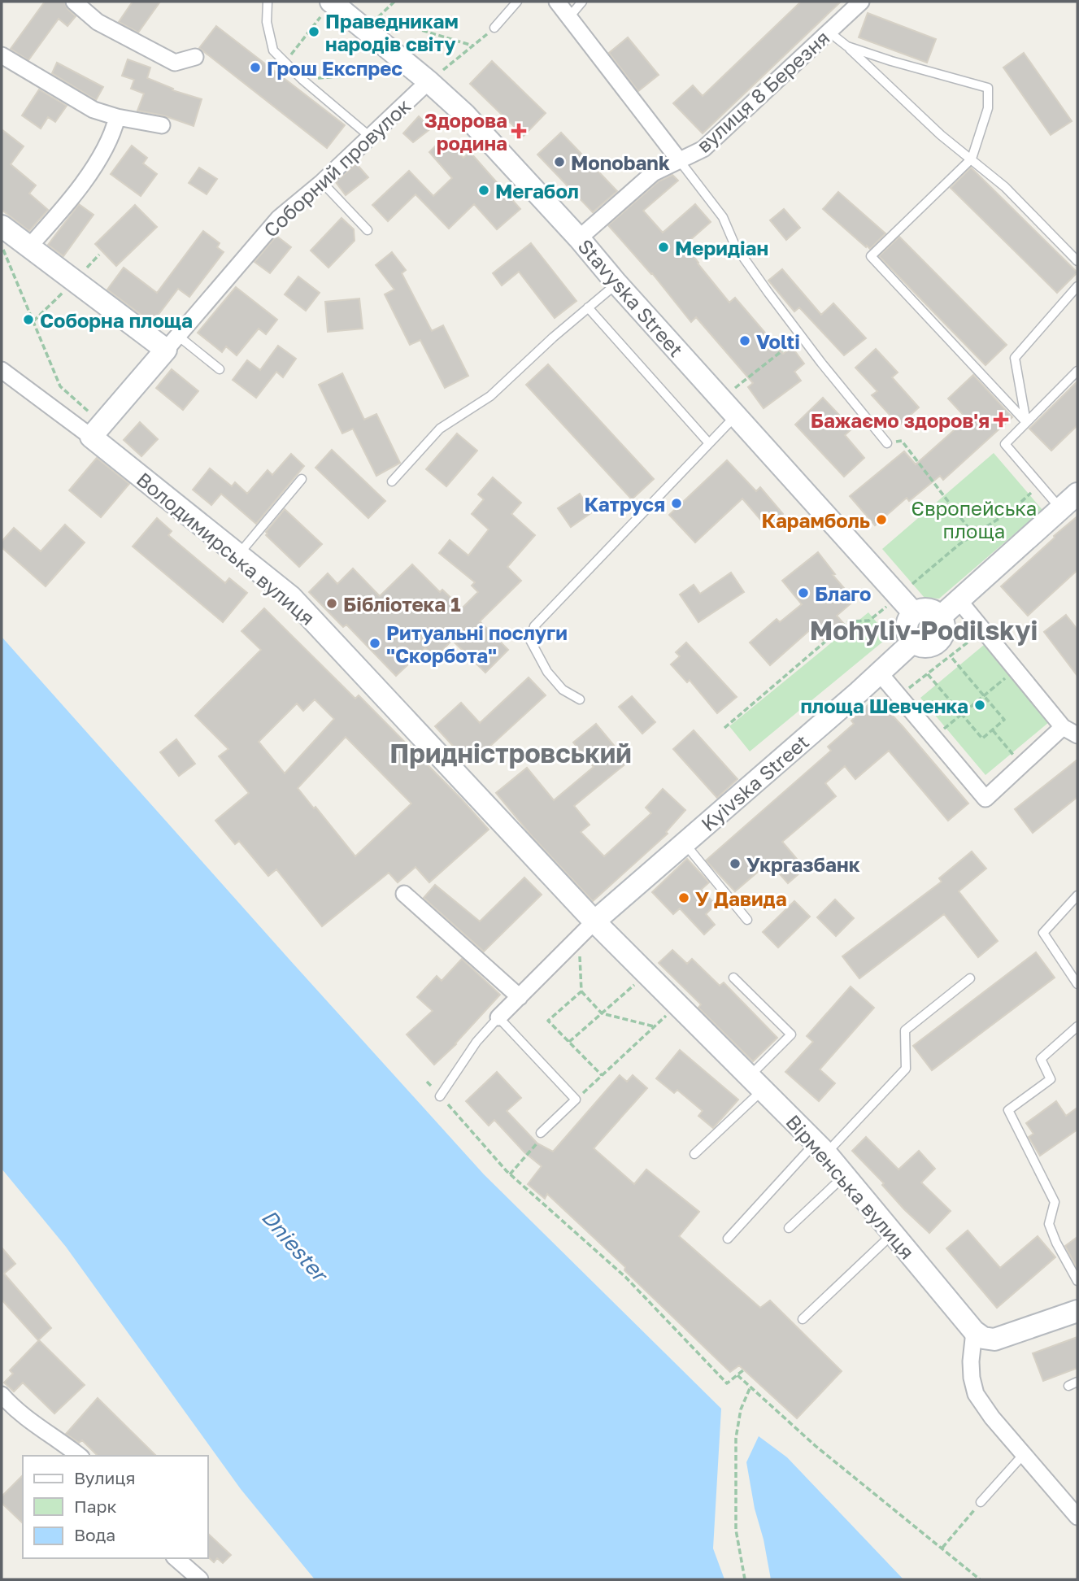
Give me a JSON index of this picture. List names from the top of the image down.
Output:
{
  "streets": {
    "main road": [
      "Соборний провулок",
      "Stavyska Street",
      "Володимирська вулиця",
      "Kyivska Street",
      "Вірменська вулиця"
    ],
    "street": ["вулиця 8 Березня"]
  },
  "crossings": [
    ["вулиця 8 Березня", "Stavyska Street"],
    ["Соборний провулок", "Stavyska Street"],
    ["Соборний провулок", "Володимирська вулиця"],
    ["Stavyska Street", "Kyivska Street"],
    ["Володимирська вулиця", "Kyivska Street"],
    ["Володимирська вулиця", "Вірменська вулиця"],
    ["Kyivska Street", "Вірменська вулиця"]
  ],
  "districts": ["Mohyliv-Podilskyi", "Придністровський"],
  "water": ["Dniester"],
  "parks": ["Європейська площа"],
  "places": {
    "other": [
      "Праведникам народів світу",
      "Грош Експрес",
      "Monobank",
      "Мегабол",
      "Меридіан",
      "Соборна площа",
      "Volti",
      "Катруся",
      "Карамболь",
      "Благо",
      "Бібліотека 1",
      "Ритуальні послуги \"Скорбота\"",
      "площа Шевченка",
      "Укргазбанк",
      "У Давида"
    ],
    "health": ["Здорова родина", "Бажаємо здоров'я"]
  },
  "legend": ["Вулиця", "Парк", "Вода"]
}
